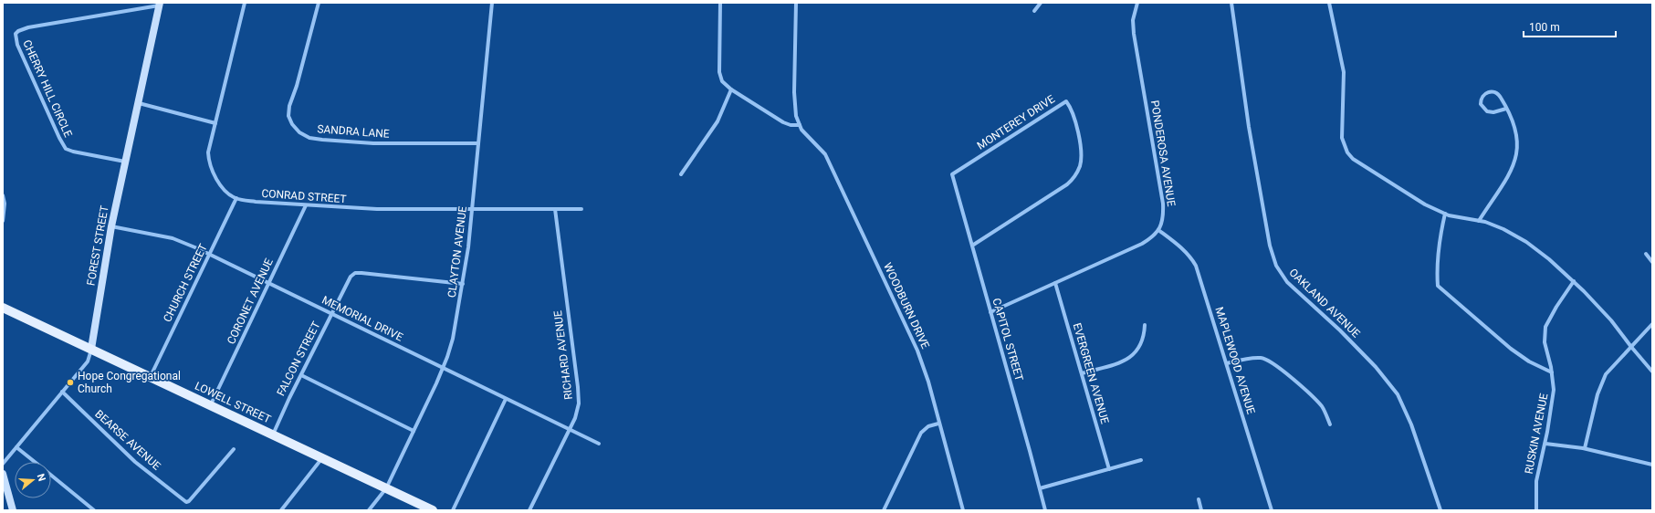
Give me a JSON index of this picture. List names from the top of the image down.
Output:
{
  "streets": {
    "main road": ["LOWELL STREET"],
    "street": [
      "CHERRY HILL CIRCLE",
      "MONTEREY DRIVE",
      "SANDRA LANE",
      "PONDEROSA AVENUE",
      "CONRAD STREET",
      "FOREST STREET",
      "CLAYTON AVENUE",
      "CHURCH STREET",
      "CORONET AVENUE",
      "OAKLAND AVENUE",
      "WOODBURN DRIVE",
      "MEMORIAL DRIVE",
      "CAPITOL STREET",
      "RICHARD AVENUE",
      "FALCON STREET",
      "MAPLEWOOD AVENUE",
      "EVERGREEN AVENUE",
      "RUSKIN AVENUE",
      "BEARSE AVENUE"
    ]
  },
  "crossings": [
    ["CHERRY HILL CIRCLE", "FOREST STREET"],
    ["MONTEREY DRIVE", "CAPITOL STREET"],
    ["SANDRA LANE", "CLAYTON AVENUE"],
    ["PONDEROSA AVENUE", "MAPLEWOOD AVENUE"],
    ["CONRAD STREET", "CLAYTON AVENUE"],
    ["CONRAD STREET", "CHURCH STREET"],
    ["CONRAD STREET", "CORONET AVENUE"],
    ["CONRAD STREET", "RICHARD AVENUE"],
    ["FOREST STREET", "MEMORIAL DRIVE"],
    ["FOREST STREET", "LOWELL STREET"],
    ["FOREST STREET", "BEARSE AVENUE"],
    ["CLAYTON AVENUE", "MEMORIAL DRIVE"],
    ["CLAYTON AVENUE", "FALCON STREET"],
    ["CLAYTON AVENUE", "LOWELL STREET"],
    ["CHURCH STREET", "MEMORIAL DRIVE"],
    ["CHURCH STREET", "LOWELL STREET"],
    ["CORONET AVENUE", "MEMORIAL DRIVE"],
    ["CORONET AVENUE", "LOWELL STREET"],
    ["MEMORIAL DRIVE", "RICHARD AVENUE"],
    ["MEMORIAL DRIVE", "FALCON STREET"],
    ["FALCON STREET", "LOWELL STREET"]
  ],
  "places": ["Hope Congregational Church"],
  "scale_bar": "100 m",
  "north": "right"
}
